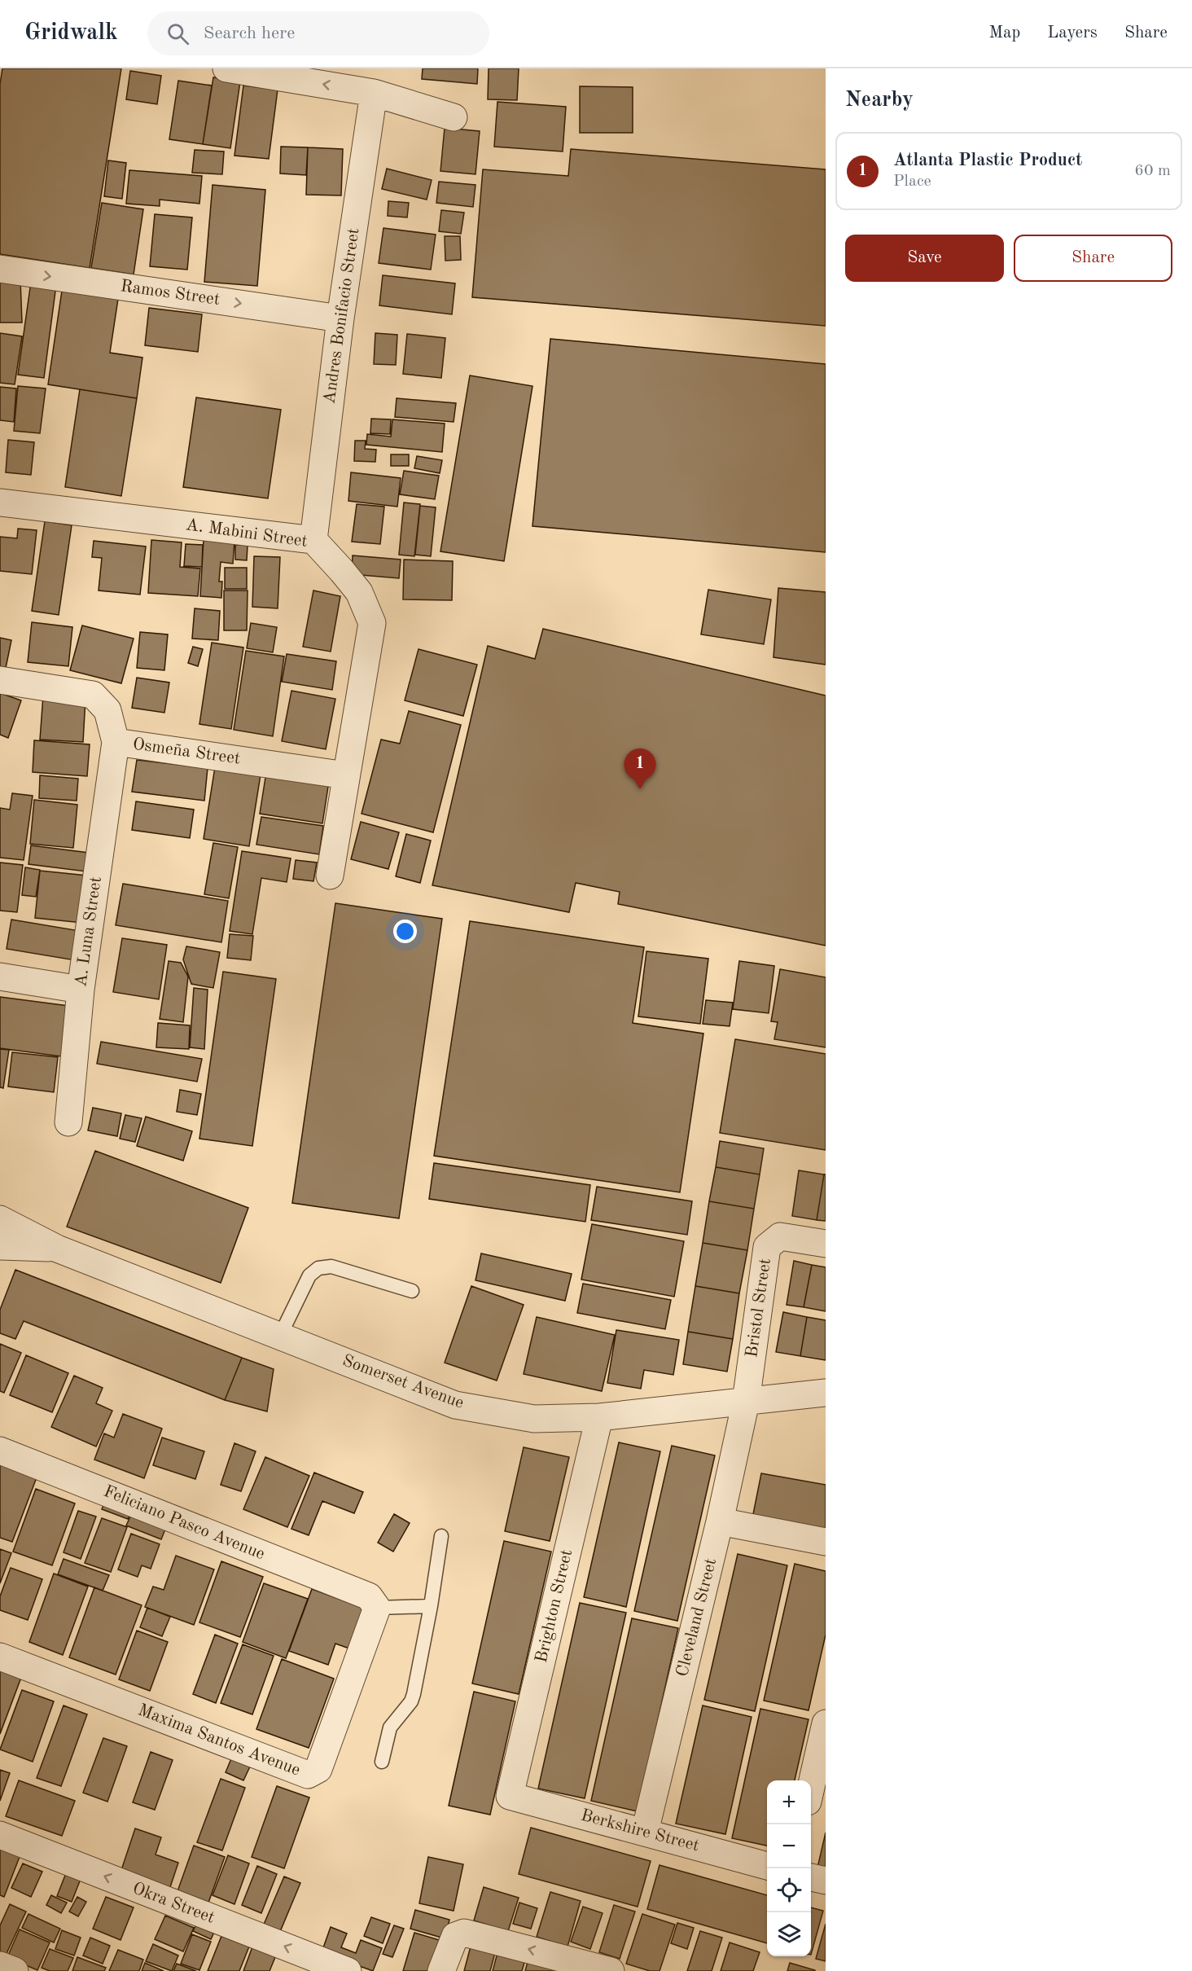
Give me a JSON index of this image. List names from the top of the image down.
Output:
{
  "streets": {
    "street": [
      "Ramos Street",
      "Andres Bonifacio Street",
      "A. Mabini Street",
      "Osmeña Street",
      "A. Luna Street",
      "Bristol Street",
      "Somerset Avenue",
      "Feliciano Pasco Avenue",
      "Brighton Street",
      "Cleveland Street",
      "Maxima Santos Avenue",
      "Berkshire Street",
      "Okra Street"
    ]
  },
  "crossings": [
    ["Ramos Street", "Andres Bonifacio Street"],
    ["Andres Bonifacio Street", "A. Mabini Street"],
    ["A. Mabini Street", "Osmeña Street"],
    ["Osmeña Street", "A. Luna Street"],
    ["Bristol Street", "Somerset Avenue"],
    ["Bristol Street", "Cleveland Street"],
    ["Somerset Avenue", "Brighton Street"],
    ["Somerset Avenue", "Cleveland Street"],
    ["Feliciano Pasco Avenue", "Maxima Santos Avenue"],
    ["Brighton Street", "Berkshire Street"],
    ["Cleveland Street", "Berkshire Street"]
  ],
  "one_way": ["Okra Street"],
  "page": {
    "header": "Gridwalk",
    "search": "Search here",
    "nav": ["Map", "Layers", "Share"],
    "heading": "Nearby",
    "list": [
      {
        "mark": "1",
        "name": "Atlanta Plastic Product",
        "note": "Place",
        "value": "60 m"
      }
    ],
    "buttons": ["Save", "Share"],
    "pins": "1",
    "map_buttons": ["+", "−"]
  }
}
